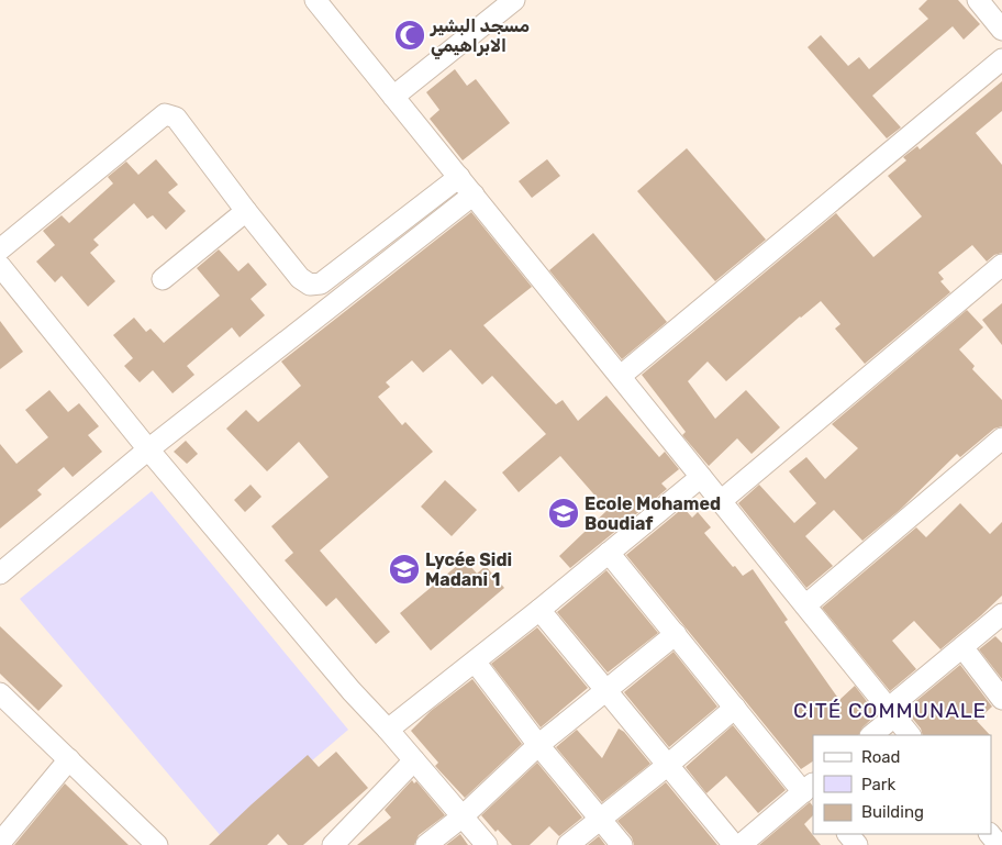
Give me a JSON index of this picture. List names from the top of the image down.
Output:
{
  "districts": ["CITÉ COMMUNALE"],
  "places": {
    "mosque": ["مسجد البشير الابراهيمي"],
    "school or university": ["Ecole Mohamed Boudiaf", "Lycée Sidi Madani 1"]
  },
  "legend": ["Road", "Park", "Building"]
}
